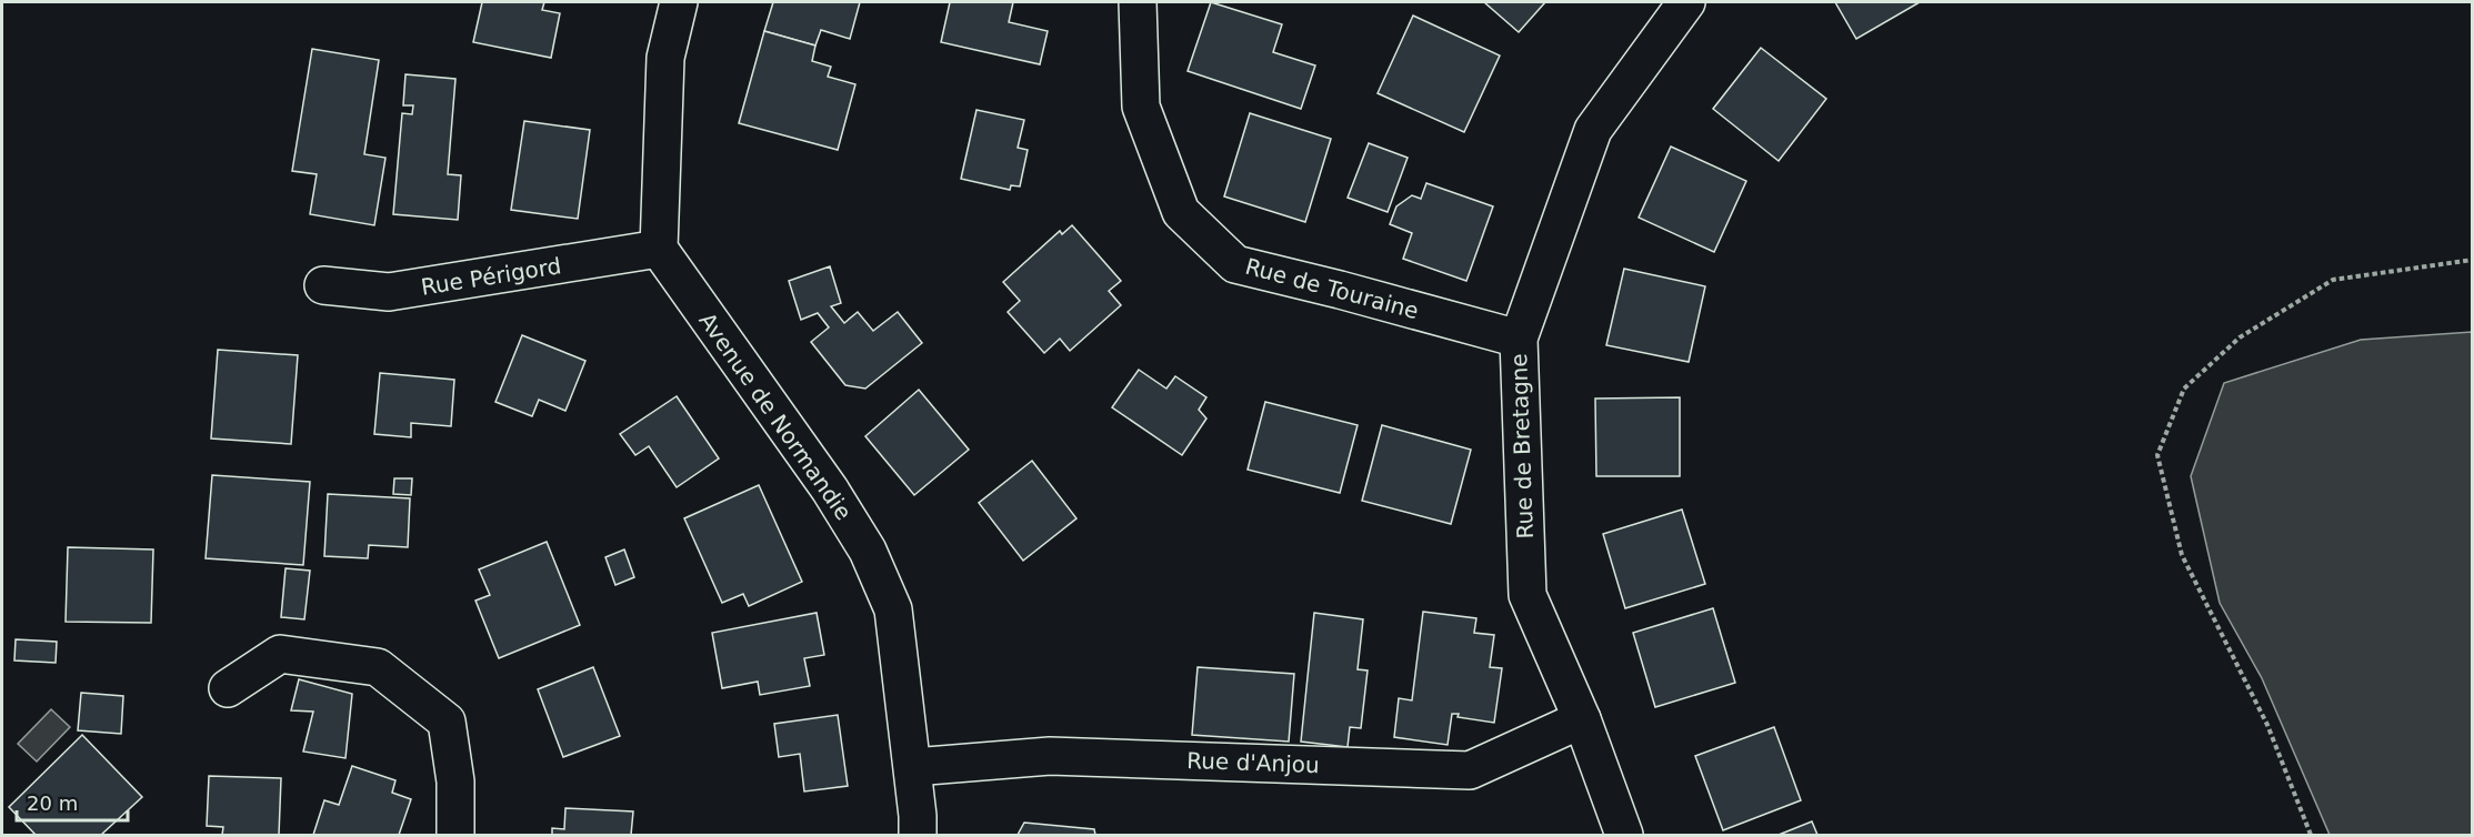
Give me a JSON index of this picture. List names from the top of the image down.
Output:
{
  "streets": {
    "street": [
      "Rue Périgord",
      "Rue de Touraine",
      "Avenue de Normandie",
      "Rue de Bretagne",
      "Rue d'Anjou"
    ]
  },
  "crossings": [
    ["Rue Périgord", "Avenue de Normandie"],
    ["Rue de Touraine", "Rue de Bretagne"],
    ["Avenue de Normandie", "Rue d'Anjou"],
    ["Rue de Bretagne", "Rue d'Anjou"]
  ],
  "scale_bar": "20 m"
}
